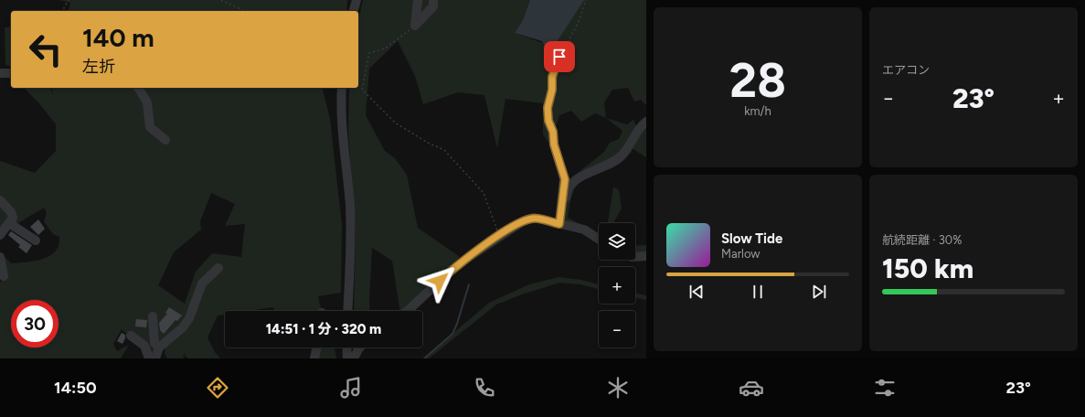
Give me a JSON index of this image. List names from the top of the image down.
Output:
{
  "page": {
    "tile": [
      ["28", "km/h"],
      "エアコン",
      ["航続距離 · 30%", "150 km"]
    ],
    "turn": ["140 m", "左折"],
    "heat": ["−", "23°", "+"],
    "map_buttons": ["+", "−"],
    "song": ["Slow Tide", "Marlow"],
    "limit": "30",
    "trip": "14:51 · 1 分 · 320 m",
    "tabs": ["14:50", "23°"]
  }
}
